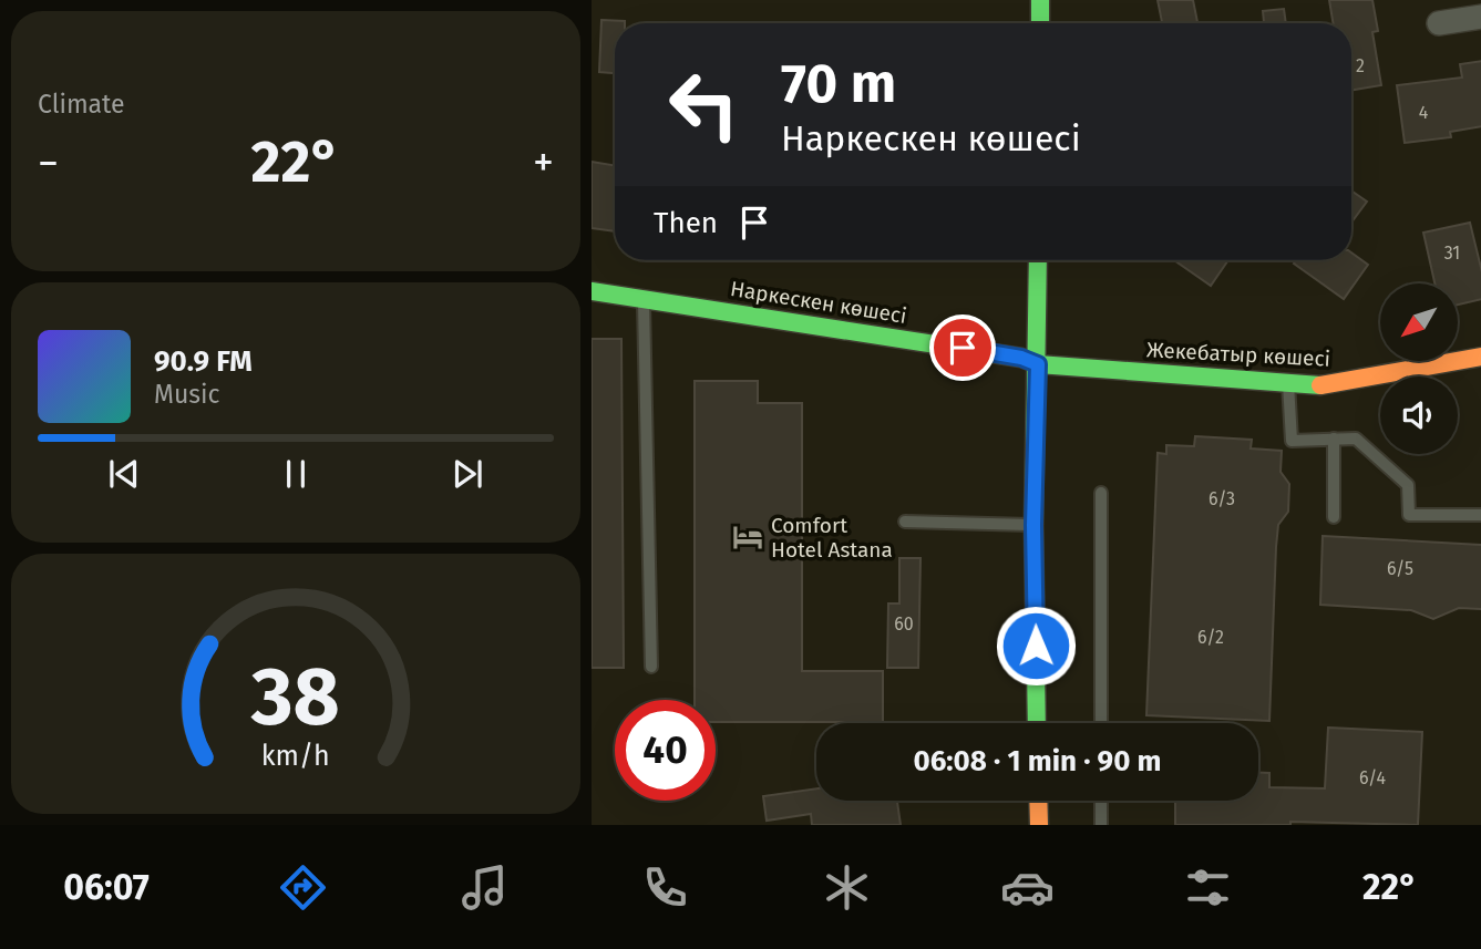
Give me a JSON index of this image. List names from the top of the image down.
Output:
{
  "streets": {
    "street": ["Наркескен көшесі", "Жекебатыр көшесі"]
  },
  "crossings": [
    ["Наркескен көшесі", "Жекебатыр көшесі"]
  ],
  "places": {
    "hotel": ["Comfort Hotel Astana"]
  },
  "house_numbers": [
    "2",
    "4",
    "31",
    "6/3",
    "6/5",
    "60",
    "6/2",
    "6/4"
  ],
  "north": "bottom left",
  "page": {
    "tile": "Climate",
    "turn": ["70 m", "Наркескен көшесі"],
    "heat": ["−", "22°", "+"],
    "then": "Then",
    "song": ["90.9 FM", "Music"],
    "limit": "40",
    "trip": "06:08 · 1 min · 90 m",
    "tabs": ["06:07", "22°"],
    "gauge": ["38", "km/h"]
  }
}
